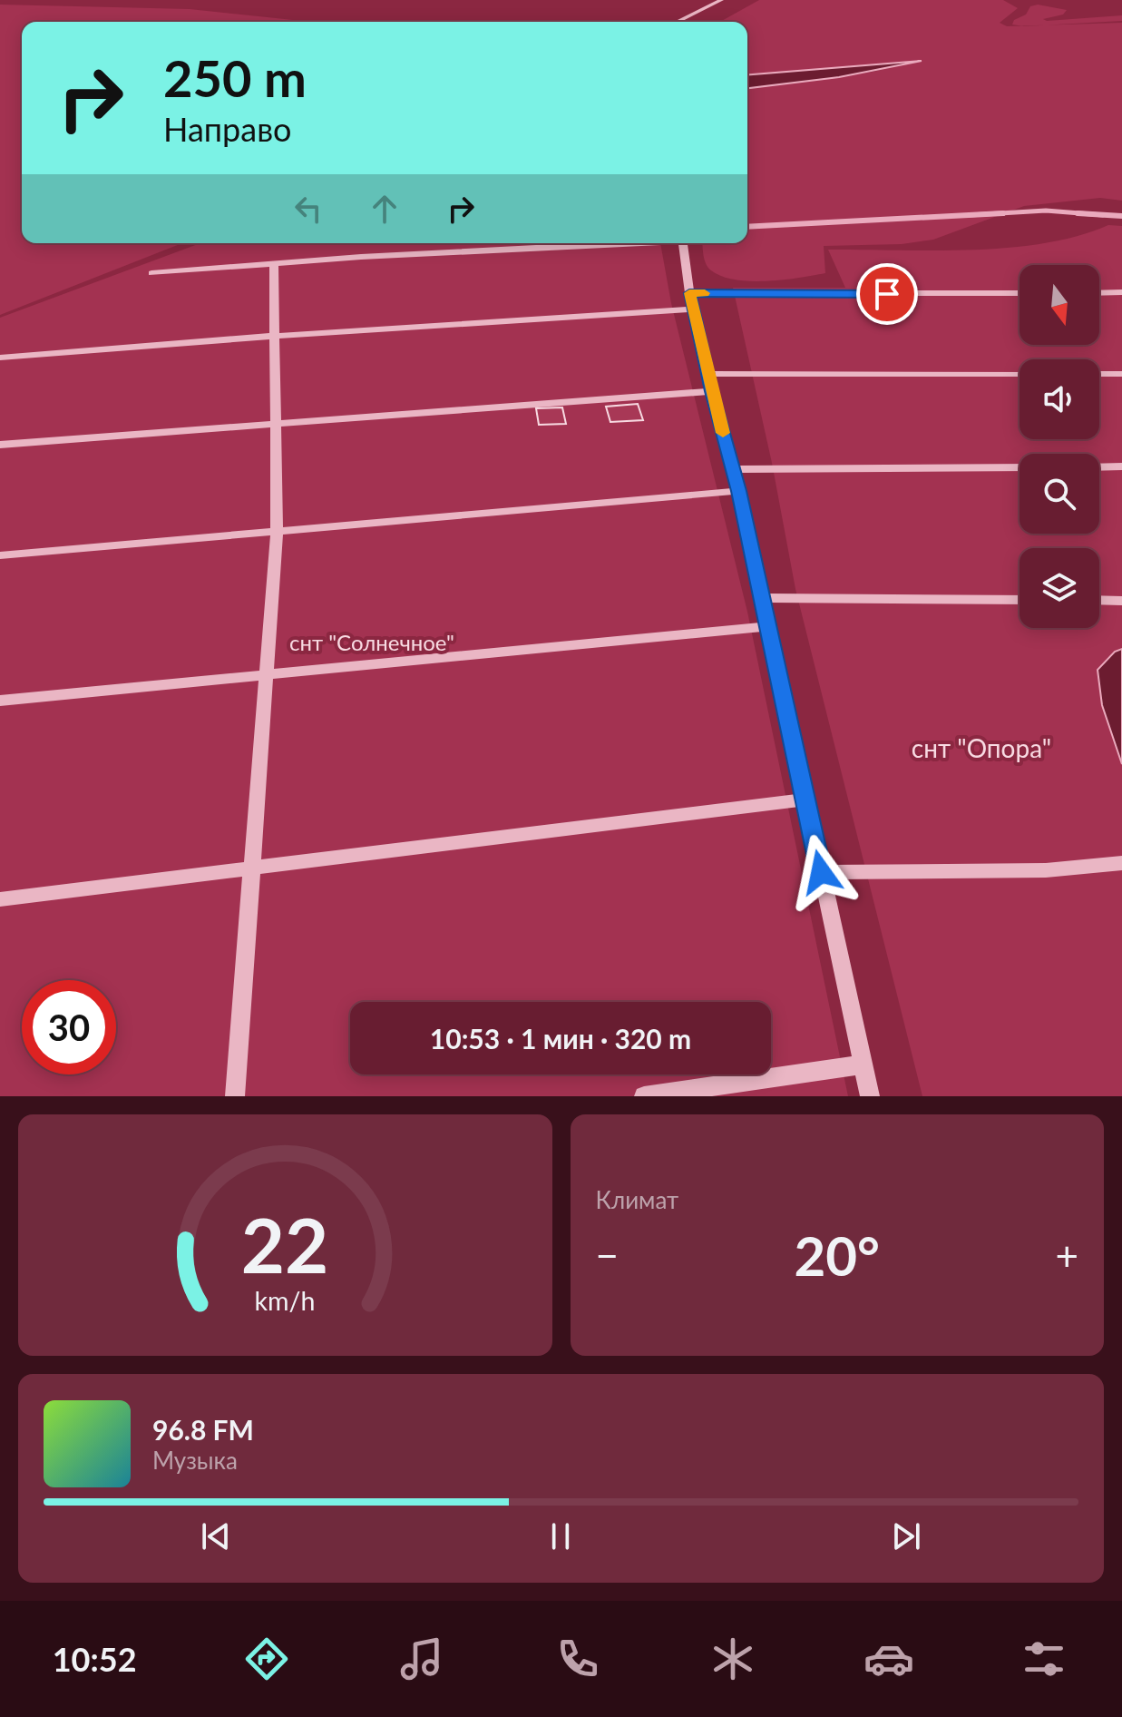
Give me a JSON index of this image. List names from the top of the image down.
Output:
{
  "parks": ["снт \"Солнечное\"", "снт \"Опора\""],
  "north": "bottom",
  "page": {
    "turn": ["250 m", "Направо"],
    "limit": "30",
    "trip": "10:53 · 1 мин · 320 m",
    "tile": "Климат",
    "heat": ["−", "20°", "+"],
    "song": ["96.8 FM", "Музыка"],
    "tabs": "10:52",
    "gauge": ["22", "km/h"]
  }
}
